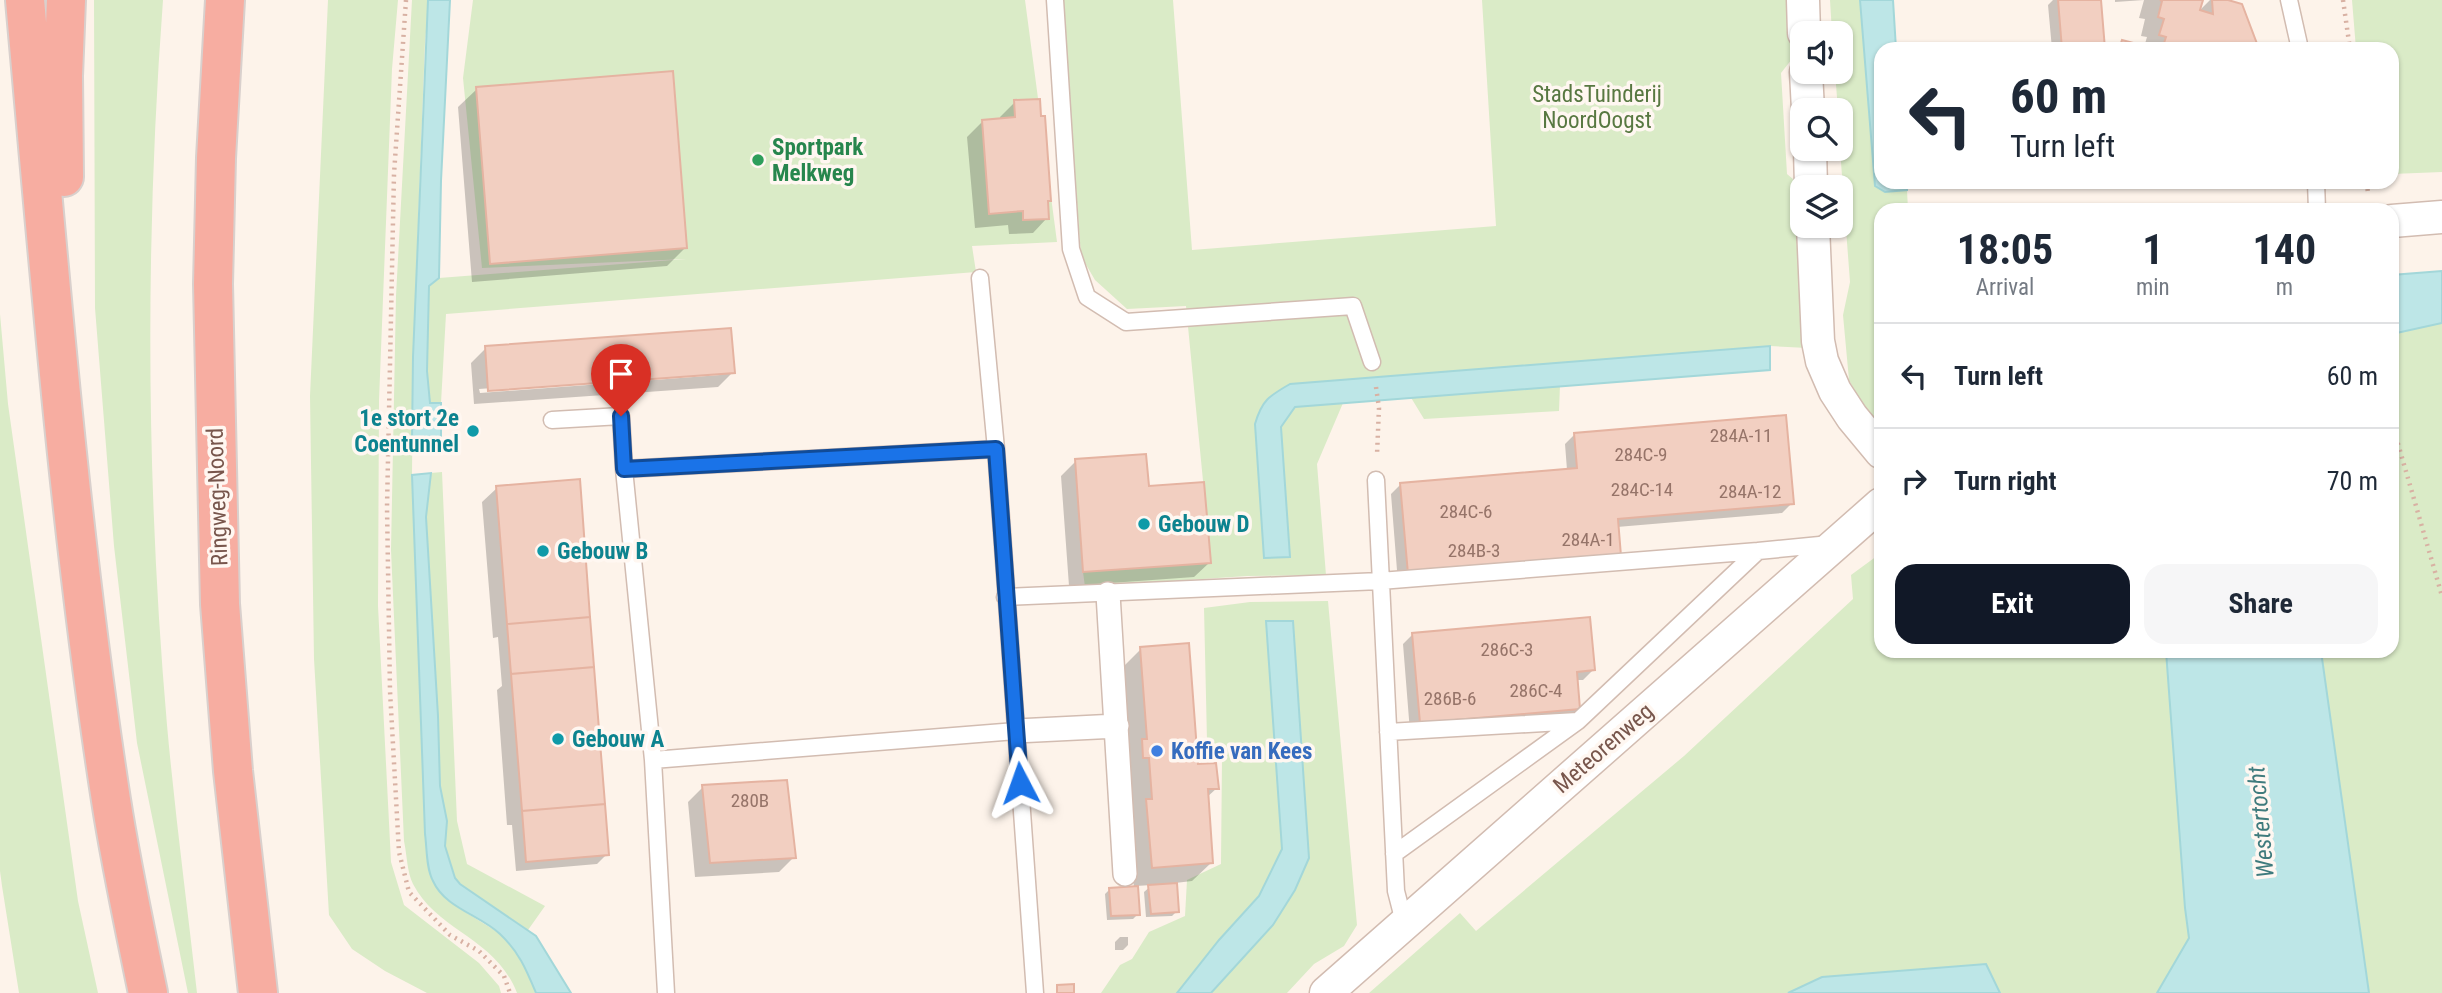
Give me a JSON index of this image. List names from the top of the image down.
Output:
{
  "streets": {
    "highway": ["Ringweg-Noord"],
    "street": ["Meteorenweg"]
  },
  "water": ["Westertocht"],
  "parks": ["StadsTuinderij NoordOogst"],
  "places": [
    "Sportpark Melkweg",
    "1e stort 2e Coentunnel",
    "Gebouw D",
    "Gebouw B",
    "Gebouw A",
    "Koffie van Kees"
  ],
  "house_numbers": [
    "284A-11",
    "284C-9",
    "284C-14",
    "284A-12",
    "284C-6",
    "284A-1",
    "284B-3",
    "286C-3",
    "286C-4",
    "286B-6",
    "280B"
  ],
  "page": {
    "turn": ["60 m", "Turn left"],
    "eta": [
      "18:05",
      "Arrival",
      "1",
      "min",
      "140",
      "m"
    ],
    "list": [
      {
        "name": "Turn left",
        "value": "60 m"
      },
      {
        "name": "Turn right",
        "value": "70 m"
      }
    ],
    "buttons": ["Exit", "Share"]
  }
}
